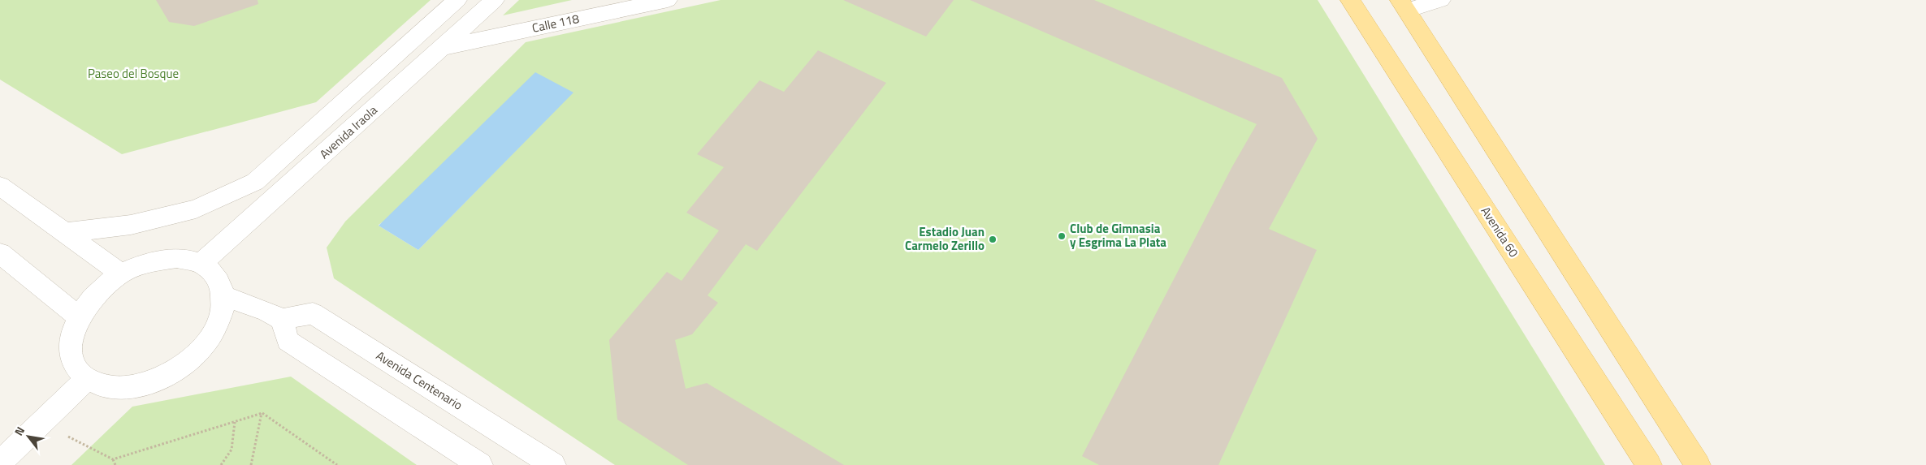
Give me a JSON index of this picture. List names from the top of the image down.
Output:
{
  "streets": {
    "main road": ["Avenida 60"],
    "street": ["Calle 118", "Avenida Iraola", "Avenida Centenario"]
  },
  "crossings": [
    ["Calle 118", "Avenida Iraola"]
  ],
  "parks": ["Paseo del Bosque"],
  "places": ["Club de Gimnasia y Esgrima La Plata", "Estadio Juan Carmelo Zerillo"],
  "north": "top left"
}
